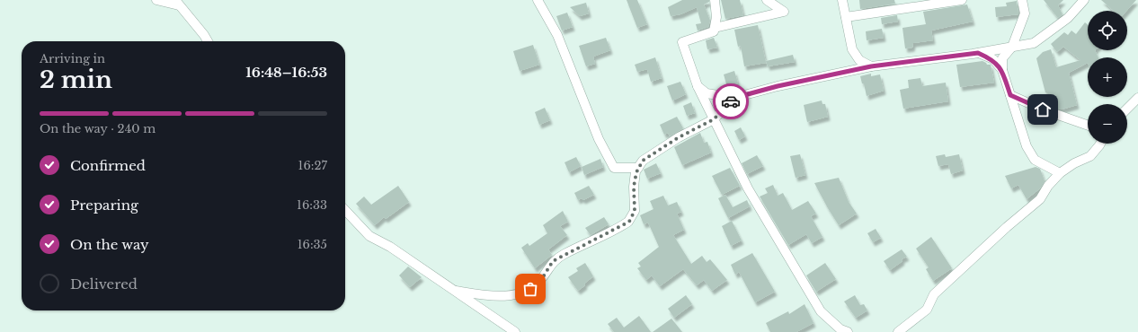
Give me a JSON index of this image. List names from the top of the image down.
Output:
{
  "page": {
    "map_buttons": ["+", "−"],
    "heading": ["2 min", "Arriving in", "16:48–16:53"],
    "bar": "On the way · 240 m",
    "list": [
      ["Confirmed", "16:27"],
      ["Preparing", "16:33"],
      ["On the way", "16:35"],
      "Delivered"
    ]
  }
}
